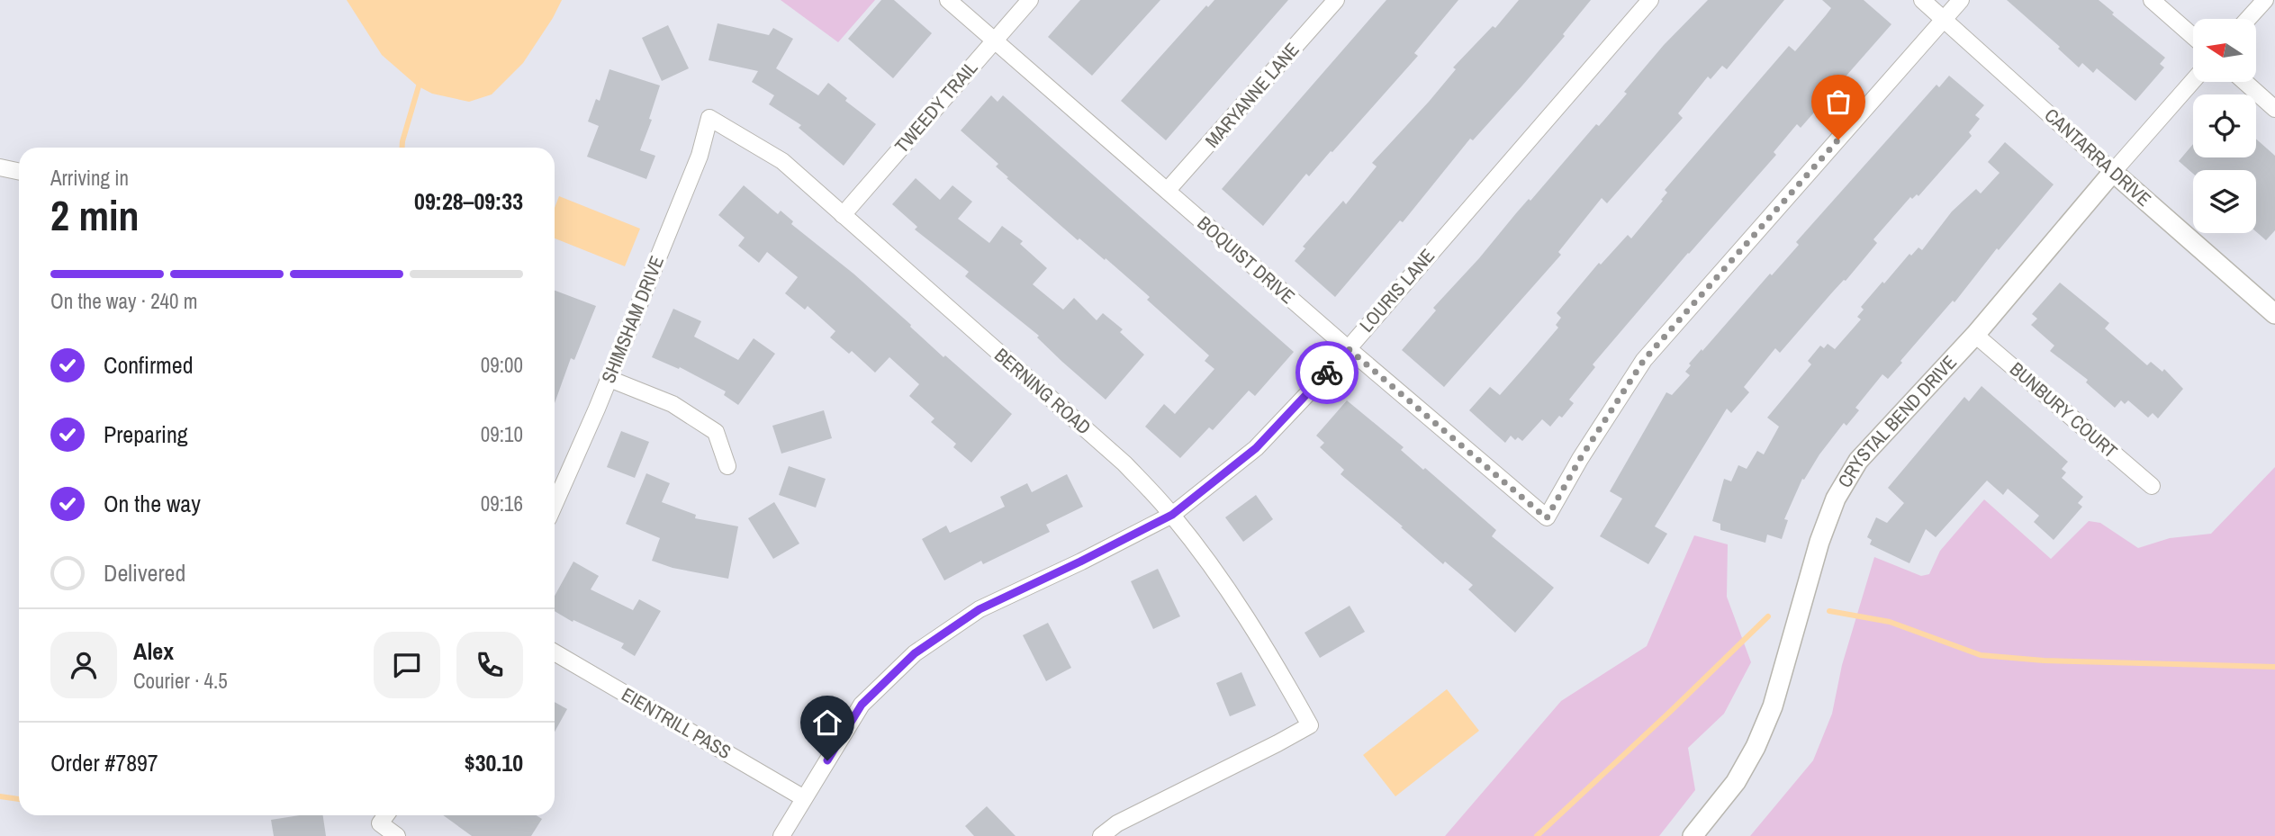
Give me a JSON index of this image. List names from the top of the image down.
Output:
{
  "streets": {
    "street": [
      "MARYANNE LANE",
      "TWEEDY TRAIL",
      "CANTARRA DRIVE",
      "BOQUIST DRIVE",
      "LOURIS LANE",
      "SHIMSHAM DRIVE",
      "BERNING ROAD",
      "BUNBURY COURT",
      "CRYSTAL BEND DRIVE",
      "EIENTRILL PASS"
    ]
  },
  "crossings": [
    ["MARYANNE LANE", "BOQUIST DRIVE"],
    ["TWEEDY TRAIL", "BOQUIST DRIVE"],
    ["TWEEDY TRAIL", "BERNING ROAD"],
    ["CANTARRA DRIVE", "BOQUIST DRIVE"],
    ["CANTARRA DRIVE", "CRYSTAL BEND DRIVE"],
    ["BOQUIST DRIVE", "LOURIS LANE"],
    ["LOURIS LANE", "BERNING ROAD"],
    ["LOURIS LANE", "EIENTRILL PASS"],
    ["SHIMSHAM DRIVE", "BERNING ROAD"],
    ["BUNBURY COURT", "CRYSTAL BEND DRIVE"]
  ],
  "north": "left",
  "page": {
    "heading": ["2 min", "Arriving in", "09:28–09:33"],
    "panel": [
      "Alex",
      "Courier · 4.5",
      "Order #7897",
      "$30.10"
    ],
    "bar": "On the way · 240 m",
    "list": [
      ["Confirmed", "09:00"],
      ["Preparing", "09:10"],
      ["On the way", "09:16"],
      "Delivered"
    ]
  }
}
